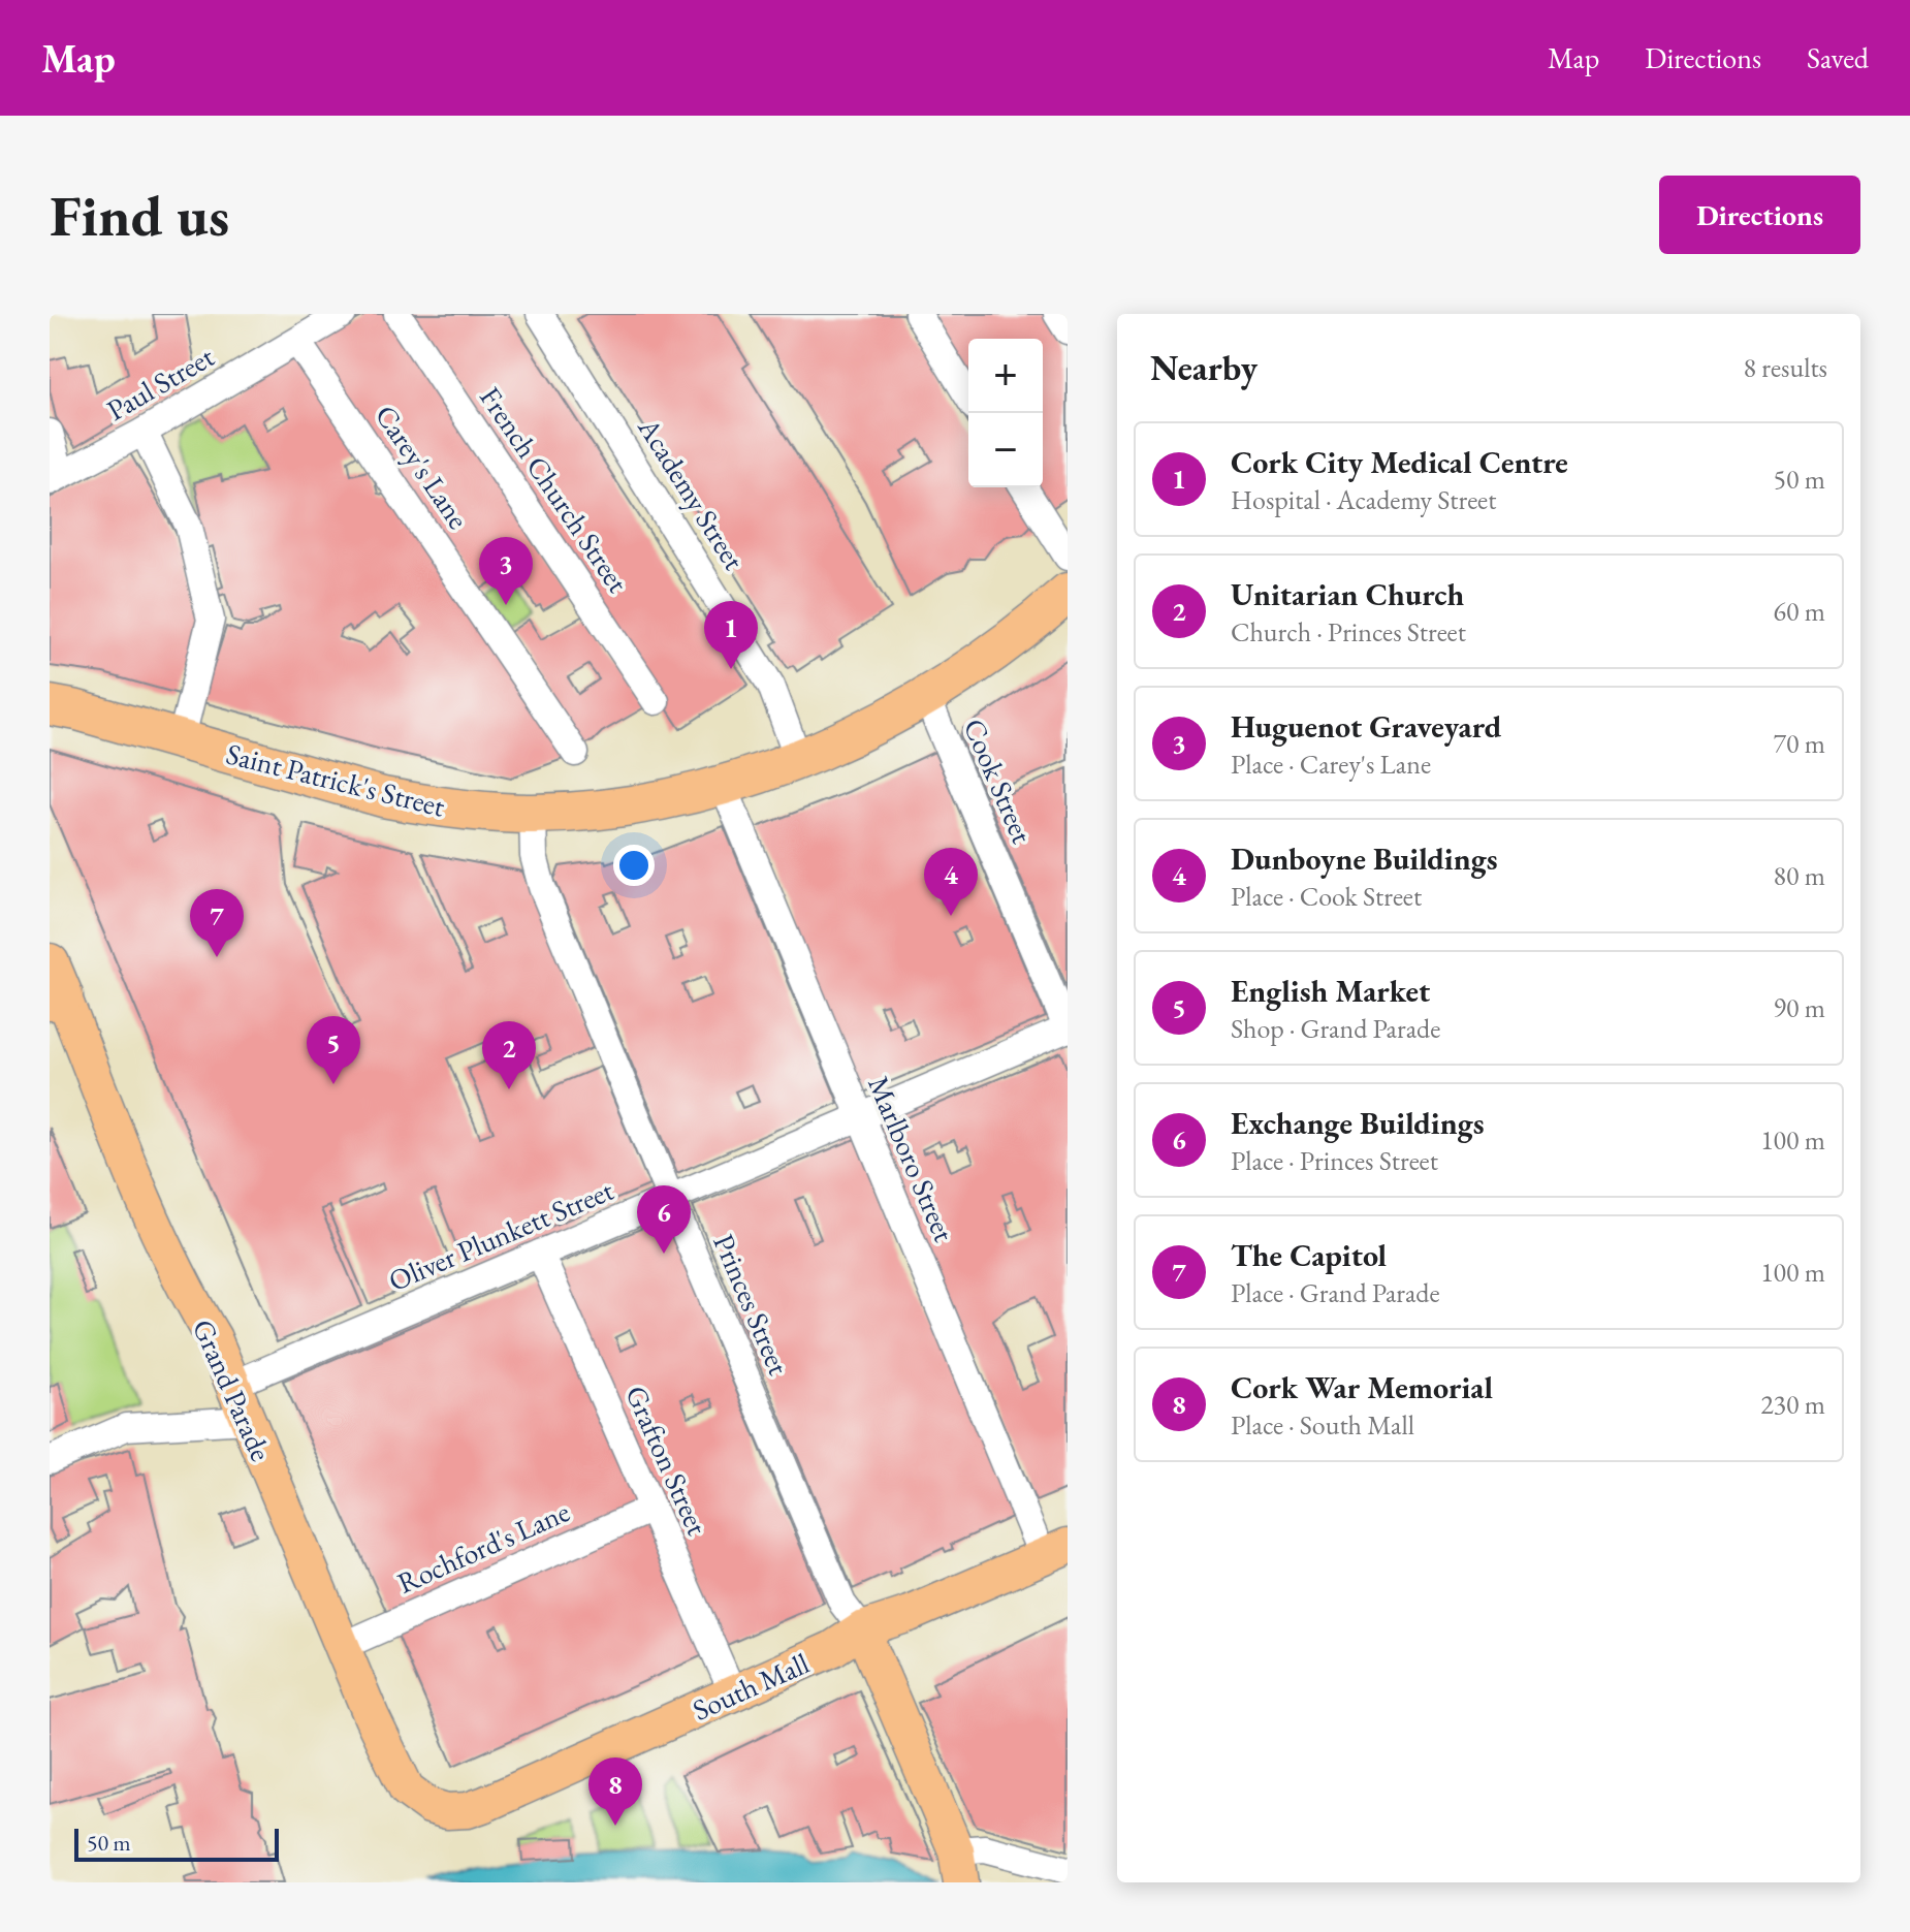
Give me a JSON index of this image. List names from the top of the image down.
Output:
{
  "streets": {
    "highway": ["Saint Patrick's Street"],
    "main road": ["Grand Parade", "South Mall"],
    "street": [
      "Paul Street",
      "Carey's Lane",
      "French Church Street",
      "Academy Street",
      "Cook Street",
      "Marlboro Street",
      "Oliver Plunkett Street",
      "Princes Street",
      "Grafton Street",
      "Rochford's Lane"
    ]
  },
  "crossings": [
    ["Paul Street", "Carey's Lane"],
    ["Academy Street", "Saint Patrick's Street"],
    ["Saint Patrick's Street", "Cook Street"],
    ["Saint Patrick's Street", "Marlboro Street"],
    ["Saint Patrick's Street", "Princes Street"],
    ["Cook Street", "Oliver Plunkett Street"],
    ["Marlboro Street", "Oliver Plunkett Street"],
    ["Marlboro Street", "South Mall"],
    ["Oliver Plunkett Street", "Princes Street"],
    ["Oliver Plunkett Street", "Grand Parade"],
    ["Oliver Plunkett Street", "Grafton Street"],
    ["Princes Street", "South Mall"],
    ["Grand Parade", "Rochford's Lane"],
    ["Grand Parade", "South Mall"],
    ["Grafton Street", "Rochford's Lane"],
    ["Grafton Street", "South Mall"]
  ],
  "scale_bar": "50 m",
  "page": {
    "header": "Map",
    "nav": ["Map", "Directions", "Saved"],
    "buttons": "Directions",
    "title": "Find us",
    "heading": ["Nearby", "8 results"],
    "map_buttons": ["+", "−"],
    "list": [
      {
        "mark": "1",
        "name": "Cork City Medical Centre",
        "note": "Hospital · Academy Street",
        "value": "50 m"
      },
      {
        "mark": "2",
        "name": "Unitarian Church",
        "note": "Church · Princes Street",
        "value": "60 m"
      },
      {
        "mark": "3",
        "name": "Huguenot Graveyard",
        "note": "Place · Carey's Lane",
        "value": "70 m"
      },
      {
        "mark": "4",
        "name": "Dunboyne Buildings",
        "note": "Place · Cook Street",
        "value": "80 m"
      },
      {
        "mark": "5",
        "name": "English Market",
        "note": "Shop · Grand Parade",
        "value": "90 m"
      },
      {
        "mark": "6",
        "name": "Exchange Buildings",
        "note": "Place · Princes Street",
        "value": "100 m"
      },
      {
        "mark": "7",
        "name": "The Capitol",
        "note": "Place · Grand Parade",
        "value": "100 m"
      },
      {
        "mark": "8",
        "name": "Cork War Memorial",
        "note": "Place · South Mall",
        "value": "230 m"
      }
    ],
    "pins": [
      "3",
      "1",
      "4",
      "7",
      "5",
      "2",
      "6",
      "8"
    ],
    "scale": "50 m"
  }
}
